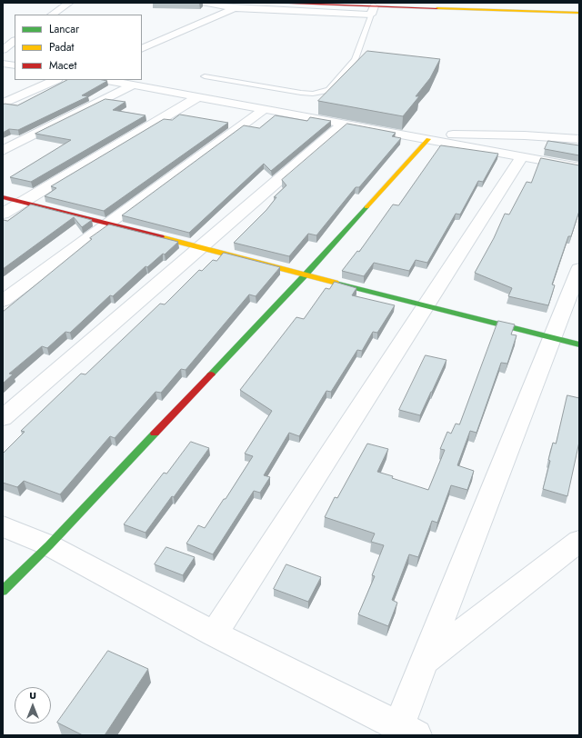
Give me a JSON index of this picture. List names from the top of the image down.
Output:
{
  "legend": ["Lancar", "Padat", "Macet"],
  "north": "top"
}
